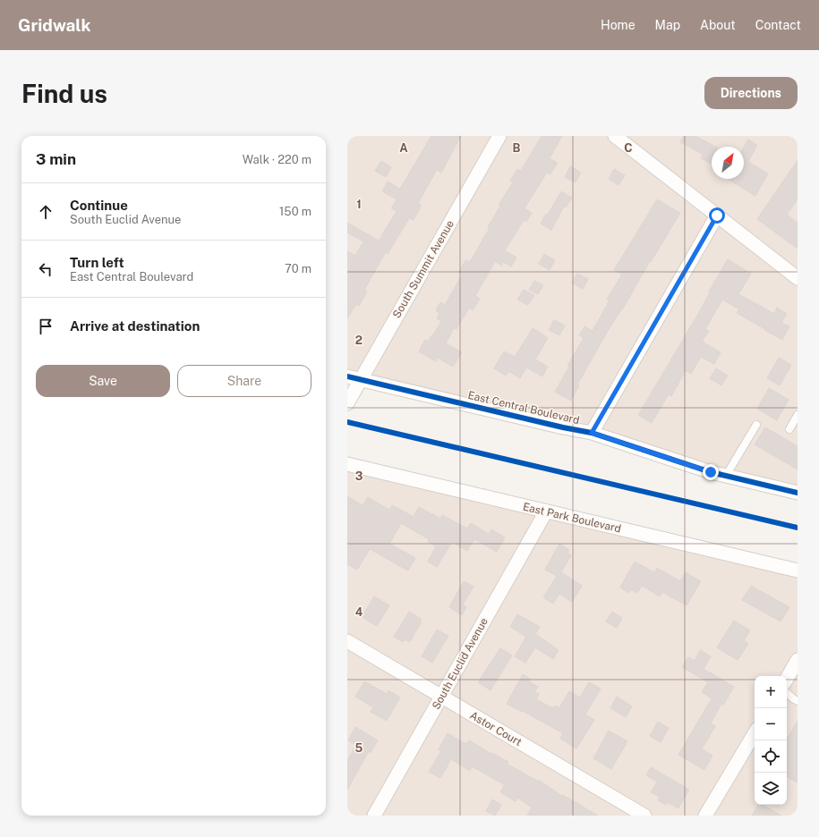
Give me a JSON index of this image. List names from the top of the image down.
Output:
{
  "streets": {
    "street": [
      "South Summit Avenue",
      "East Central Boulevard",
      "East Park Boulevard",
      "South Euclid Avenue",
      "Astor Court"
    ]
  },
  "crossings": [
    ["South Summit Avenue", "East Central Boulevard"],
    ["East Park Boulevard", "South Euclid Avenue"],
    ["South Euclid Avenue", "Astor Court"]
  ],
  "north": "top right",
  "page": {
    "header": "Gridwalk",
    "nav": [
      "Home",
      "Map",
      "About",
      "Contact"
    ],
    "buttons": [
      "Directions",
      ["Save", "Share"]
    ],
    "title": "Find us",
    "heading": ["3 min", "Walk · 220 m"],
    "list": [
      ["Continue", "South Euclid Avenue", "150 m"],
      ["Turn left", "East Central Boulevard", "70 m"],
      "Arrive at destination"
    ],
    "map_buttons": ["+", "−"]
  },
  "grid": {
    "columns": ["A", "B", "C"],
    "rows": [
      "1",
      "2",
      "3",
      "4",
      "5"
    ]
  }
}
